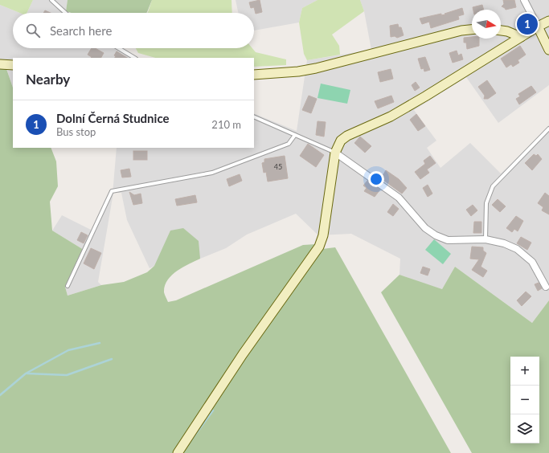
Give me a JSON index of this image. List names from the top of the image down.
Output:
{
  "house_numbers": ["45"],
  "north": "right",
  "page": {
    "pins": "1",
    "search": "Search here",
    "heading": "Nearby",
    "list": [
      {
        "mark": "1",
        "name": "Dolní Černá Studnice",
        "note": "Bus stop",
        "value": "210 m"
      }
    ],
    "map_buttons": ["+", "−"]
  }
}
